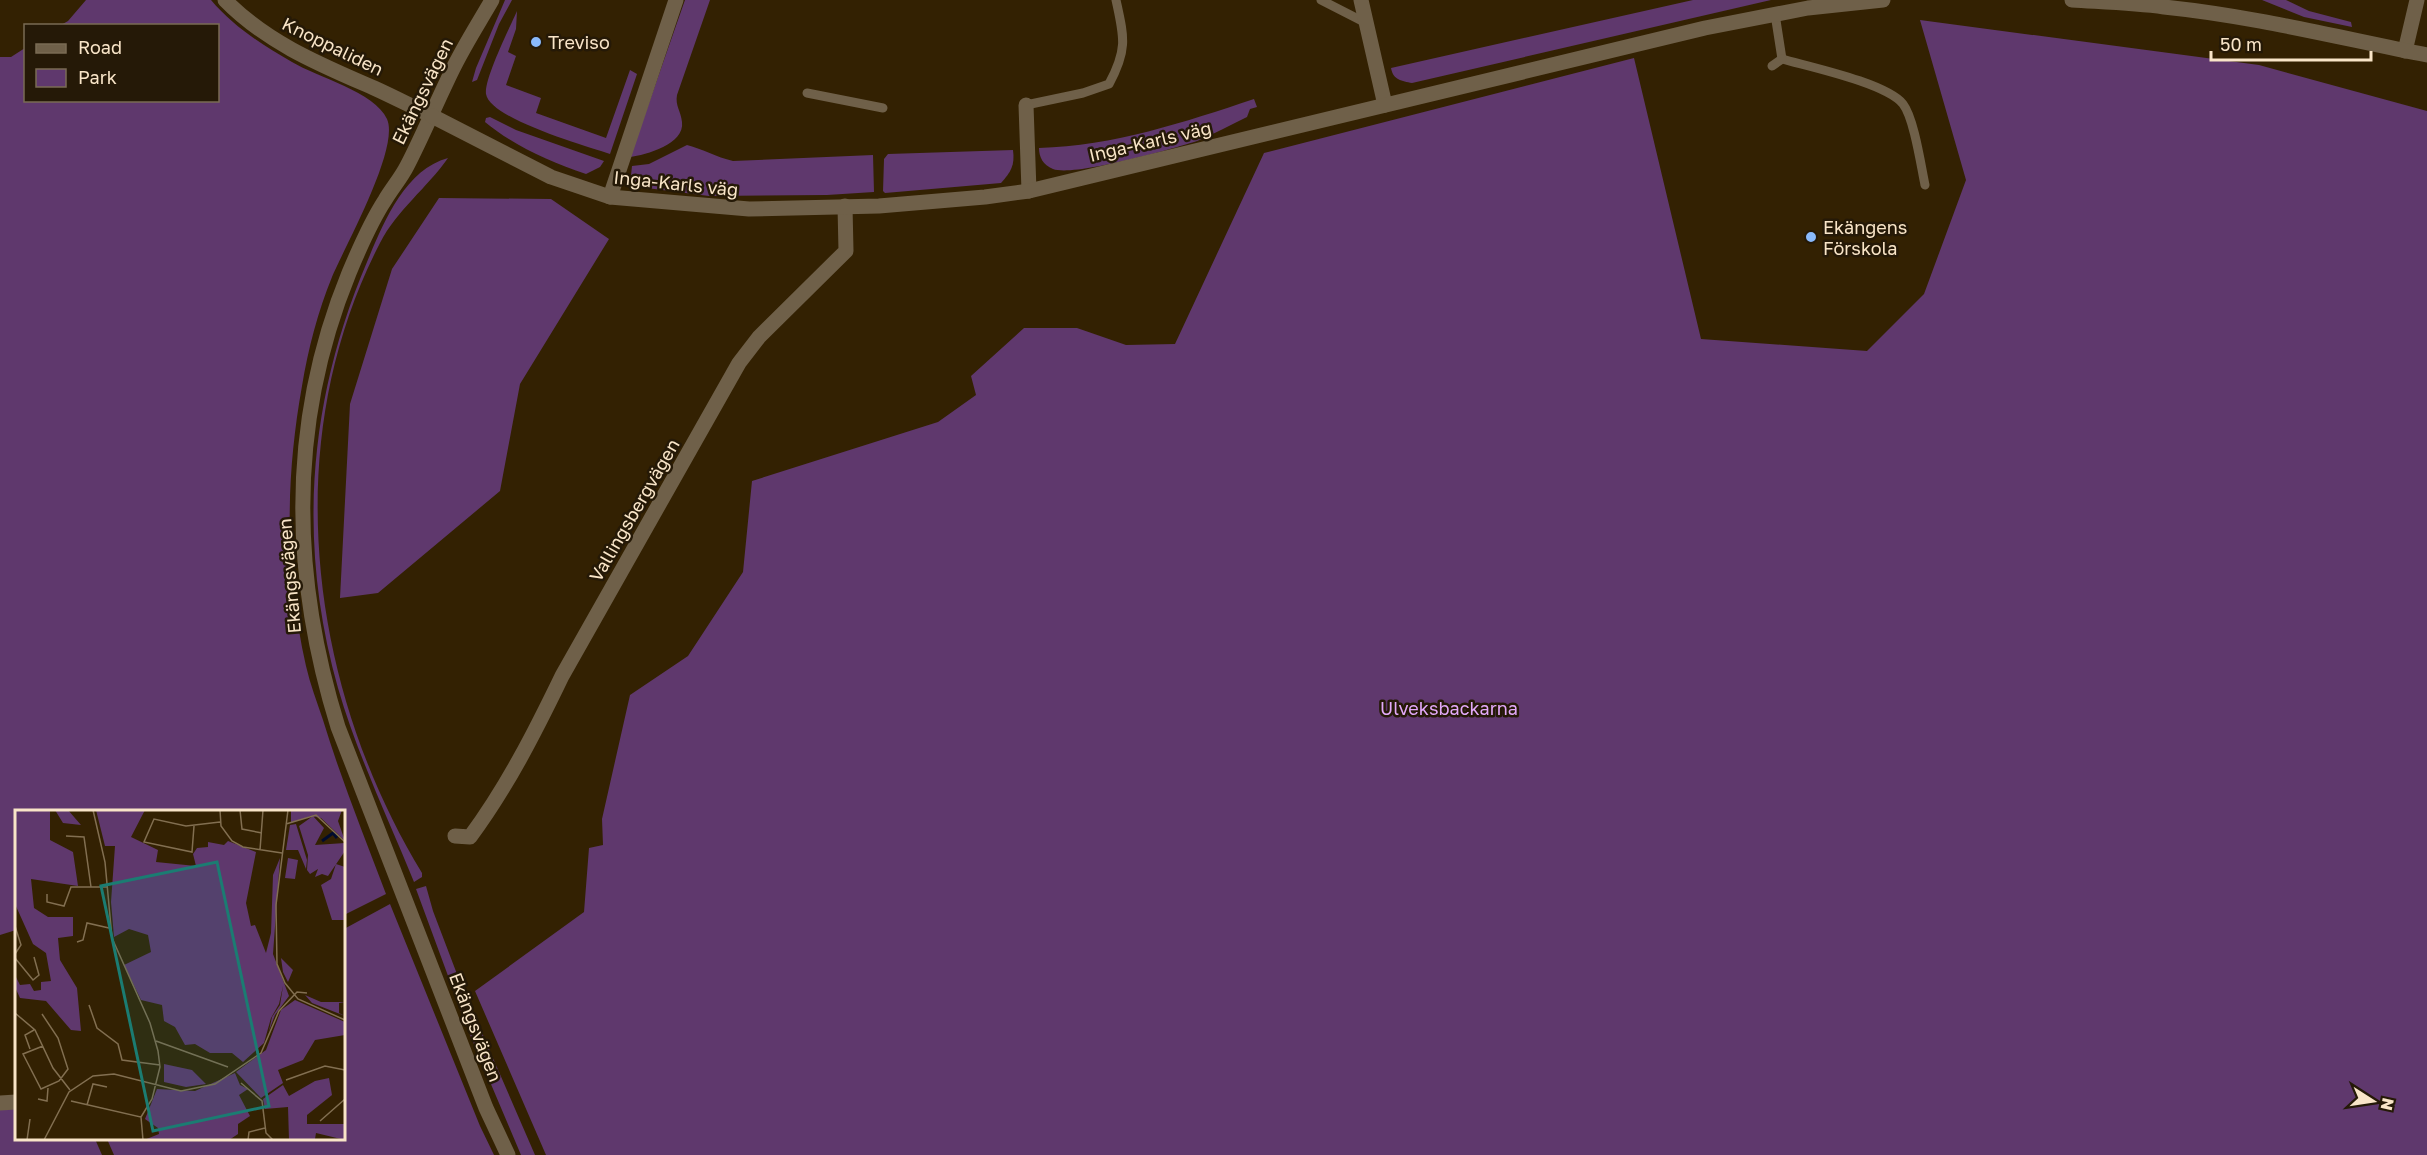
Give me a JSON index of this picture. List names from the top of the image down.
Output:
{
  "streets": {
    "street": [
      "Knoppaliden",
      "Ekängsvägen",
      "Inga-Karls väg",
      "Vallingsbergvägen"
    ]
  },
  "crossings": [
    ["Knoppaliden", "Ekängsvägen"],
    ["Knoppaliden", "Inga-Karls väg"],
    ["Ekängsvägen", "Inga-Karls väg"],
    ["Inga-Karls väg", "Vallingsbergvägen"]
  ],
  "parks": ["Ulveksbackarna"],
  "places": ["Treviso", "Ekängens Förskola"],
  "legend": ["Road", "Park"],
  "scale_bar": "50 m",
  "north": "right"
}
